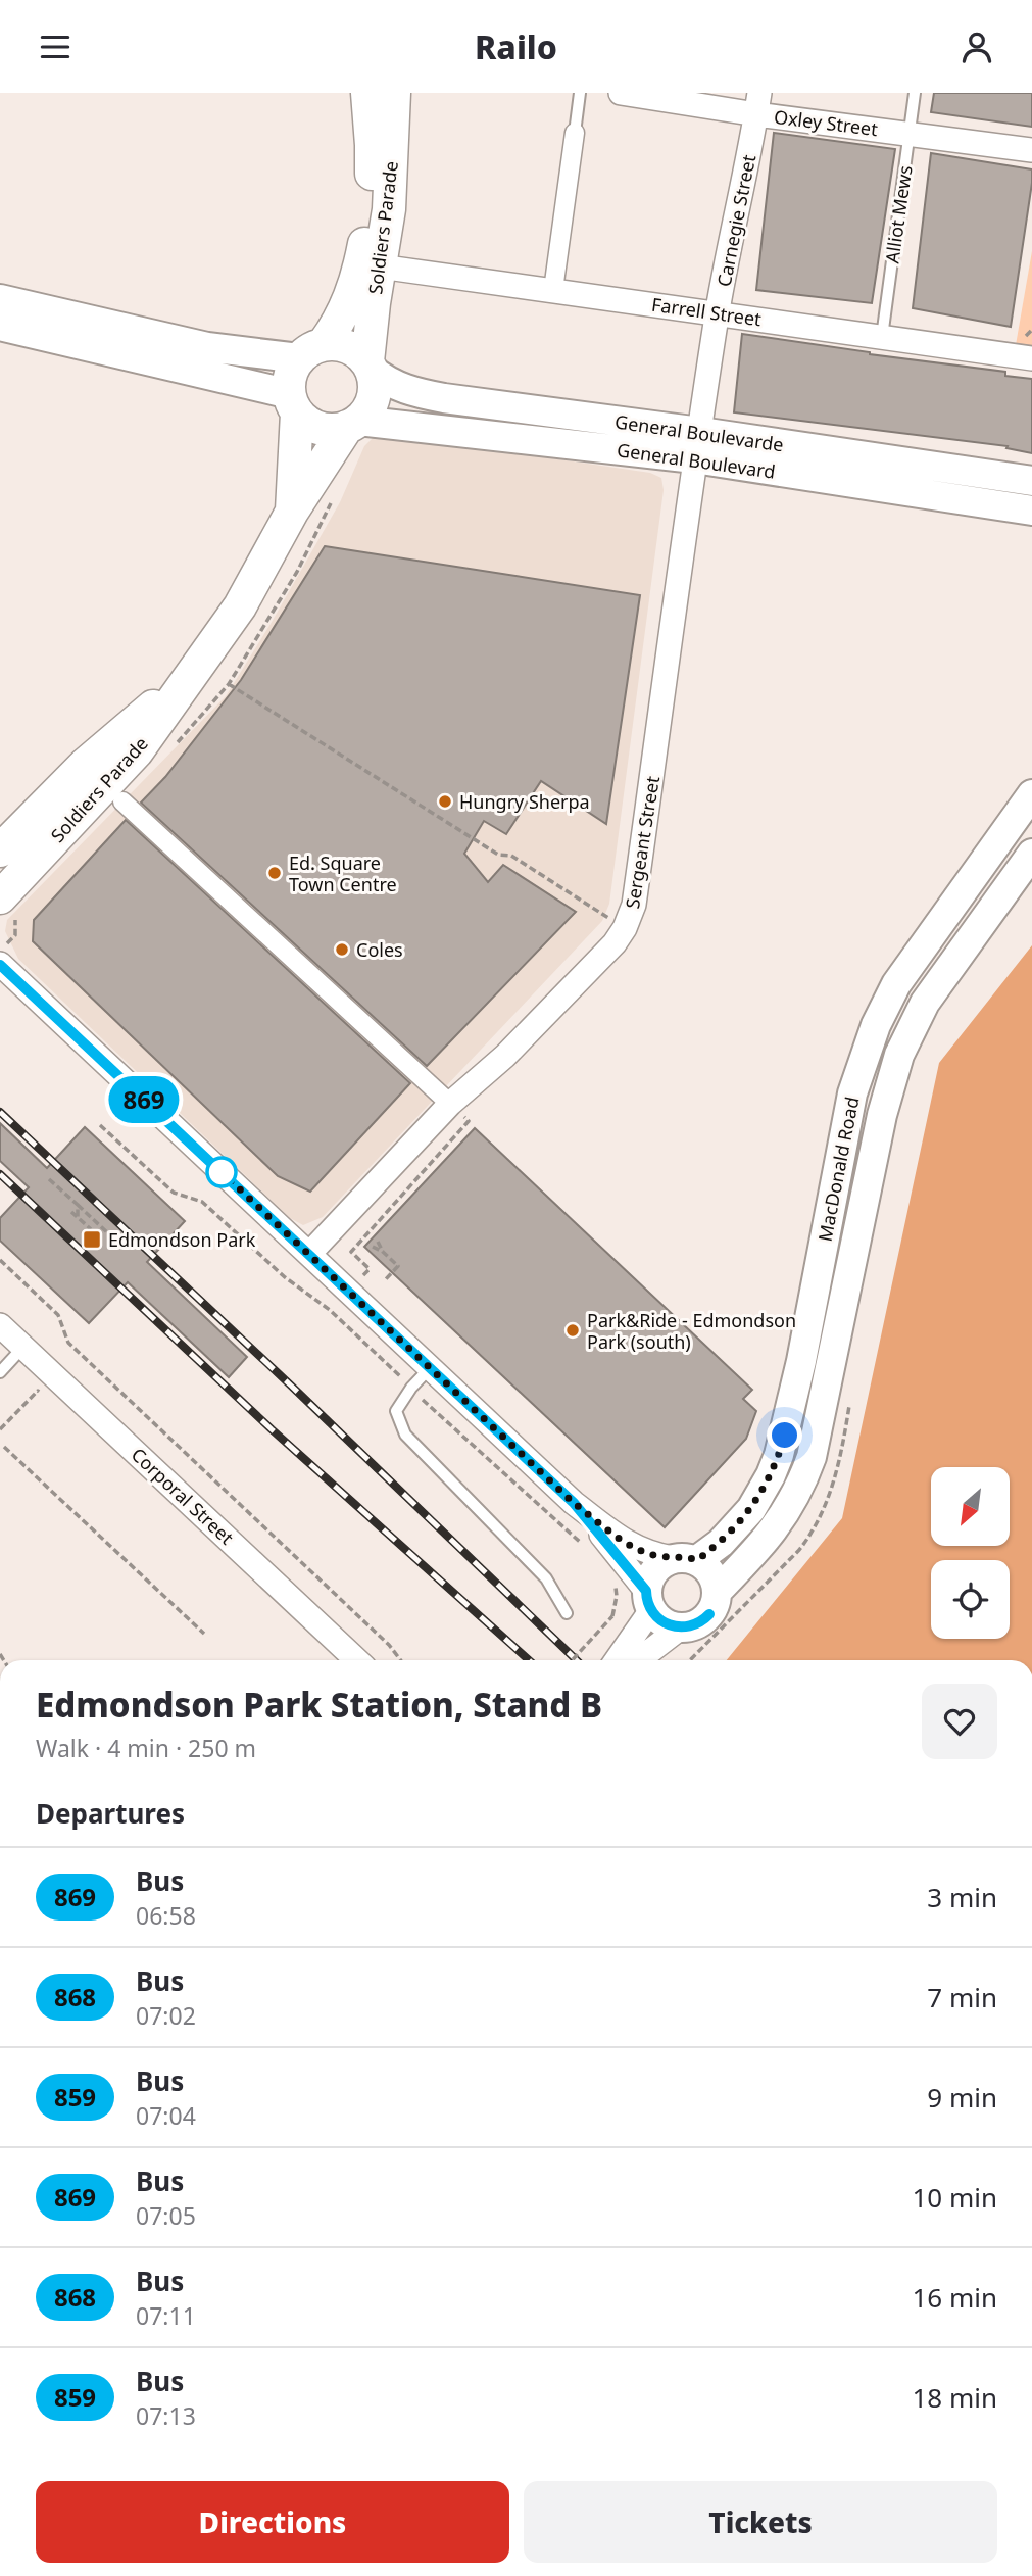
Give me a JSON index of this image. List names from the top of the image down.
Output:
{
  "streets": {
    "main road": ["Soldiers Parade"],
    "street": [
      "Oxley Street",
      "Carnegie Street",
      "Farrell Street",
      "General Boulevarde",
      "General Boulevard",
      "Sergeant Street",
      "MacDonald Road",
      "Corporal Street"
    ],
    "lane": ["Alliot Mews"]
  },
  "crossings": [
    ["Oxley Street", "Alliot Mews"],
    ["Oxley Street", "Carnegie Street"],
    ["Alliot Mews", "Farrell Street"],
    ["Carnegie Street", "Farrell Street"],
    ["Carnegie Street", "General Boulevarde"],
    ["Carnegie Street", "General Boulevard"],
    ["Carnegie Street", "Sergeant Street"],
    ["Soldiers Parade", "Farrell Street"],
    ["Soldiers Parade", "General Boulevarde"],
    ["Soldiers Parade", "General Boulevard"],
    ["General Boulevarde", "General Boulevard"],
    ["General Boulevarde", "Sergeant Street"],
    ["General Boulevard", "Sergeant Street"]
  ],
  "places": {
    "other": [
      "Hungry Sherpa",
      "Ed. Square Town Centre",
      "Coles",
      "Park&Ride - Edmondson Park (south)"
    ],
    "transit": ["Edmondson Park"]
  },
  "lines": ["bus line 869"],
  "north": "bottom left",
  "page": {
    "header": "Railo",
    "on_map": "869",
    "heading": [
      ["Edmondson Park Station, Stand B", "Walk · 4 min · 250 m"],
      "Departures"
    ],
    "list": [
      {
        "mark": "869",
        "name": "Bus",
        "note": "06:58",
        "value": "3 min"
      },
      {
        "mark": "868",
        "name": "Bus",
        "note": "07:02",
        "value": "7 min"
      },
      {
        "mark": "859",
        "name": "Bus",
        "note": "07:04",
        "value": "9 min"
      },
      {
        "mark": "869",
        "name": "Bus",
        "note": "07:05",
        "value": "10 min"
      },
      {
        "mark": "868",
        "name": "Bus",
        "note": "07:11",
        "value": "16 min"
      },
      {
        "mark": "859",
        "name": "Bus",
        "note": "07:13",
        "value": "18 min"
      }
    ],
    "buttons": ["Directions", "Tickets"]
  }
}
